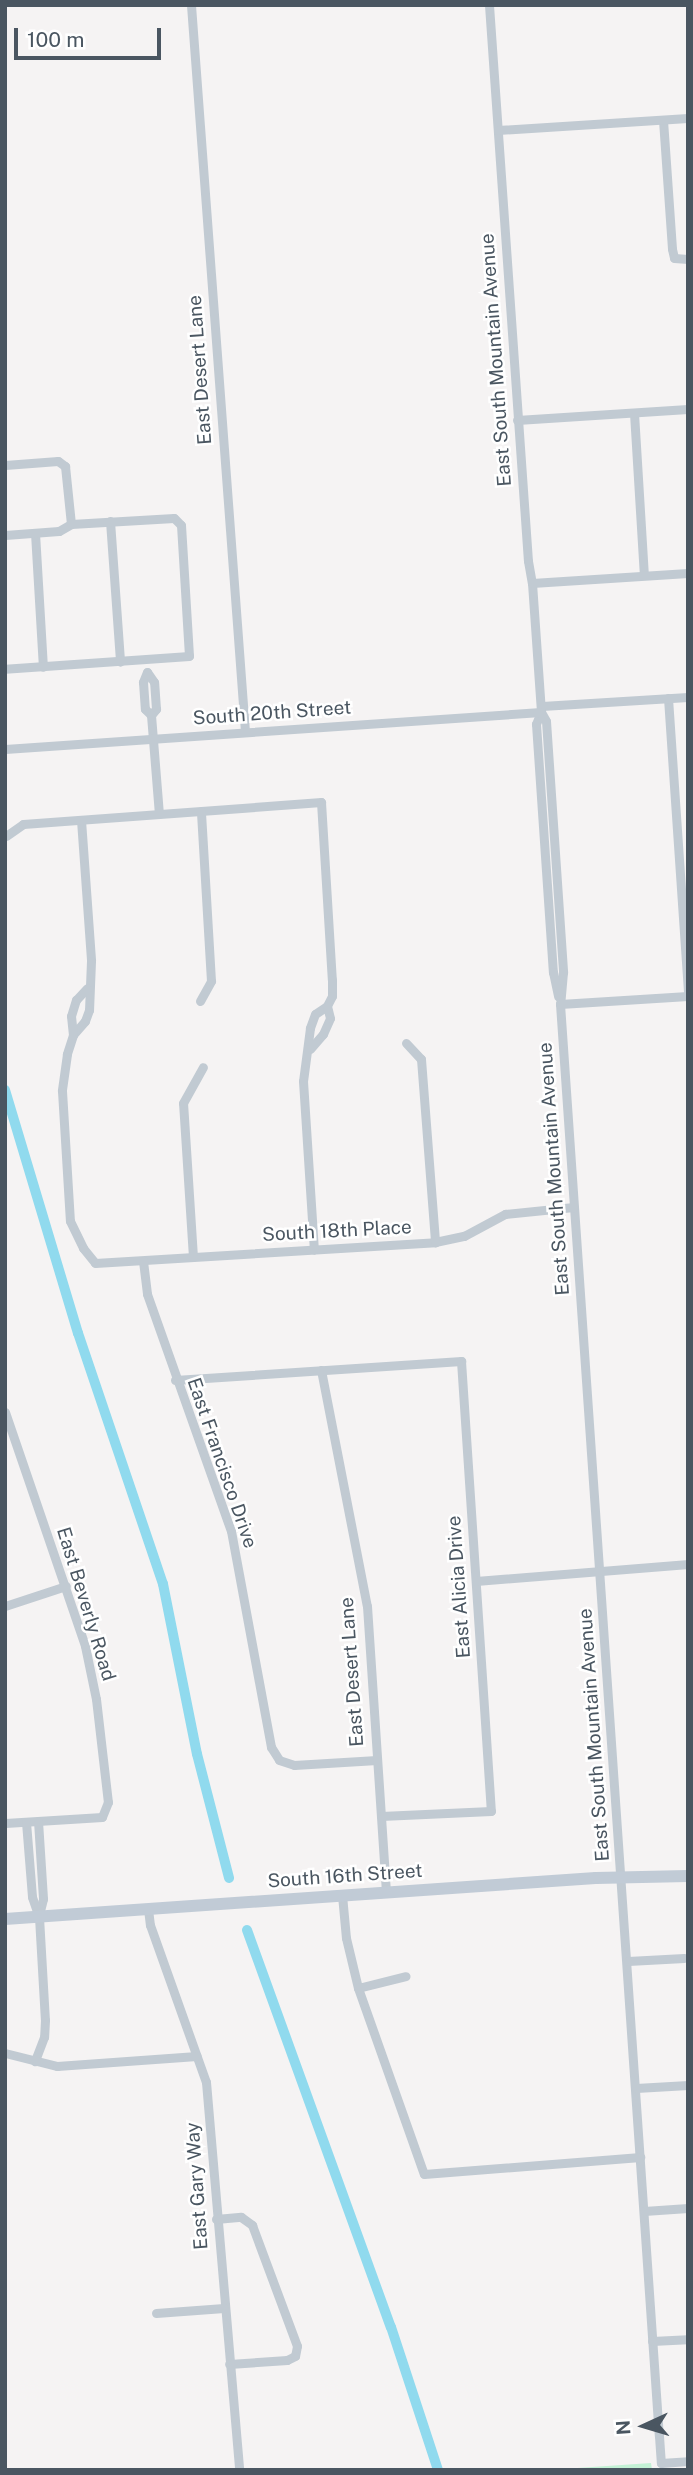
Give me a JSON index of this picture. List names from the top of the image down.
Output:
{
  "streets": {
    "main road": ["South 16th Street"],
    "street": [
      "East South Mountain Avenue",
      "East Desert Lane",
      "South 20th Street",
      "South 18th Place",
      "East Francisco Drive",
      "East Alicia Drive",
      "East Beverly Road",
      "East Gary Way"
    ]
  },
  "crossings": [
    ["East South Mountain Avenue", "South 20th Street"],
    ["East South Mountain Avenue", "South 18th Place"],
    ["East South Mountain Avenue", "South 16th Street"],
    ["East Desert Lane", "South 20th Street"],
    ["East Desert Lane", "East Francisco Drive"],
    ["East Desert Lane", "East Alicia Drive"],
    ["East Desert Lane", "South 16th Street"],
    ["South 18th Place", "East Francisco Drive"],
    ["South 16th Street", "East Gary Way"]
  ],
  "scale_bar": "100 m",
  "north": "left"
}
